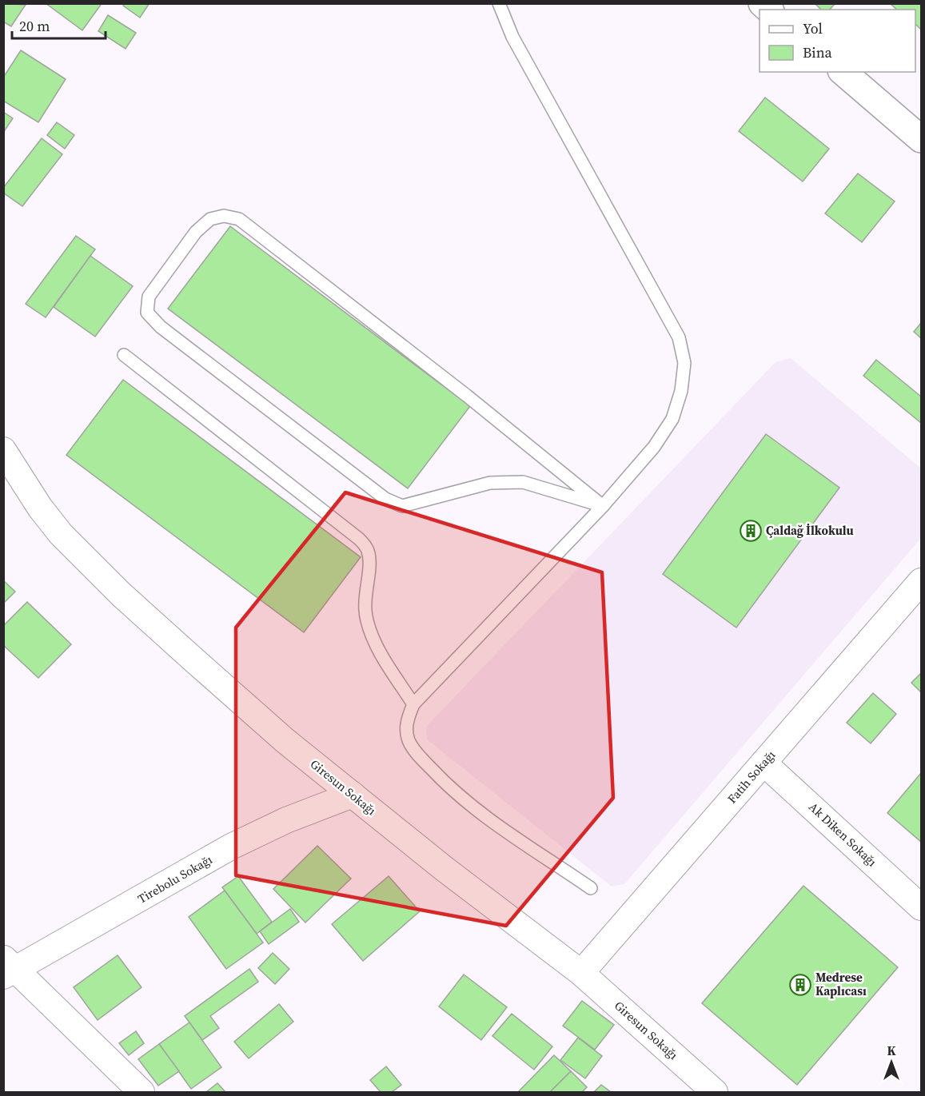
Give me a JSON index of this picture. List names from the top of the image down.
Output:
{
  "streets": {
    "street": [
      "Fatih Sokağı",
      "Giresun Sokağı",
      "Ak Diken Sokağı",
      "Tirebolu Sokağı"
    ]
  },
  "crossings": [
    ["Fatih Sokağı", "Giresun Sokağı"],
    ["Fatih Sokağı", "Ak Diken Sokağı"],
    ["Giresun Sokağı", "Tirebolu Sokağı"]
  ],
  "places": {
    "building": ["Çaldağ İlkokulu", "Medrese Kaplıcası"]
  },
  "legend": ["Yol", "Bina"],
  "scale_bar": "20 m",
  "north": "top"
}
